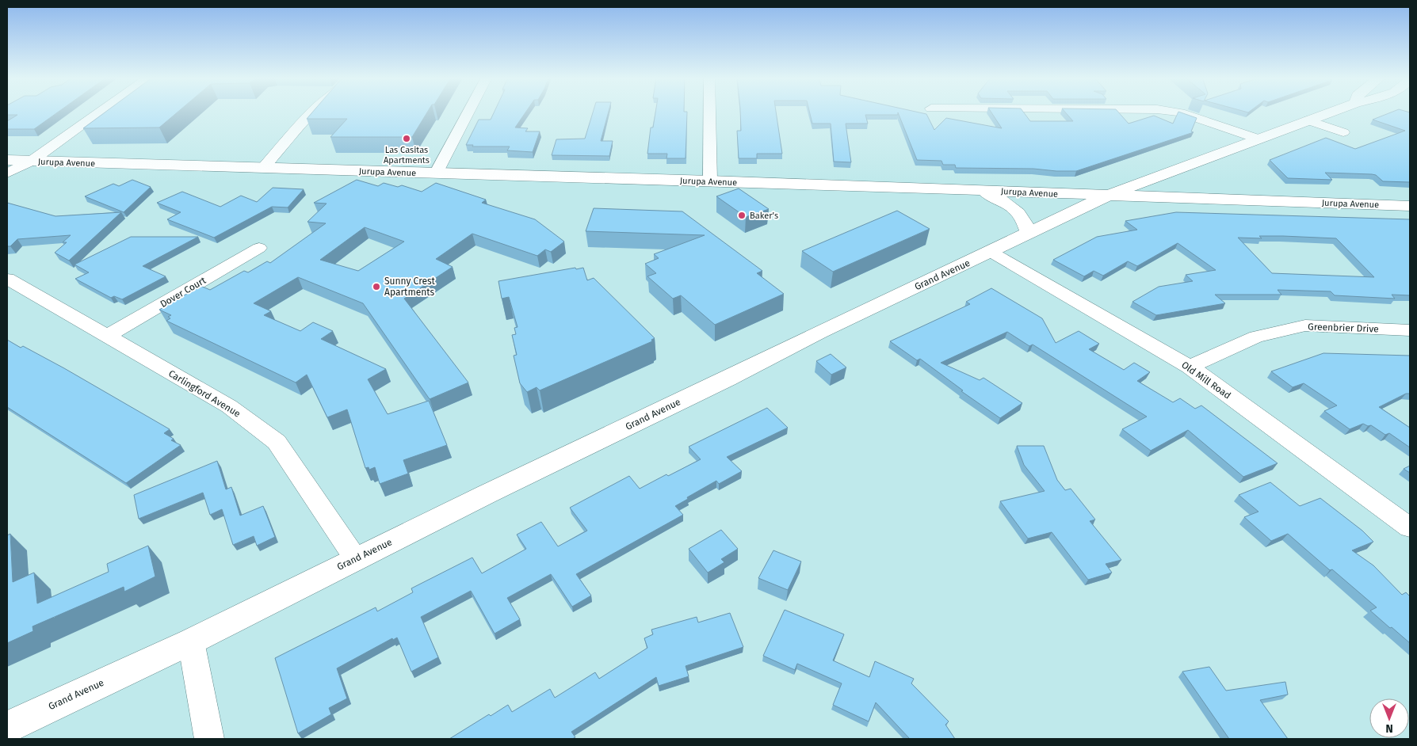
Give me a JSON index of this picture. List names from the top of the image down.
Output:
{
  "streets": {
    "main road": ["Jurupa Avenue", "Grand Avenue"],
    "street": [
      "Dover Court",
      "Greenbrier Drive",
      "Old Mill Road",
      "Carlingford Avenue"
    ]
  },
  "crossings": [
    ["Jurupa Avenue", "Grand Avenue"],
    ["Grand Avenue", "Old Mill Road"],
    ["Grand Avenue", "Carlingford Avenue"],
    ["Dover Court", "Carlingford Avenue"],
    ["Greenbrier Drive", "Old Mill Road"]
  ],
  "places": ["Las Casitas Apartments", "Baker’s", "Sunny Crest Apartments"],
  "north": "bottom"
}
